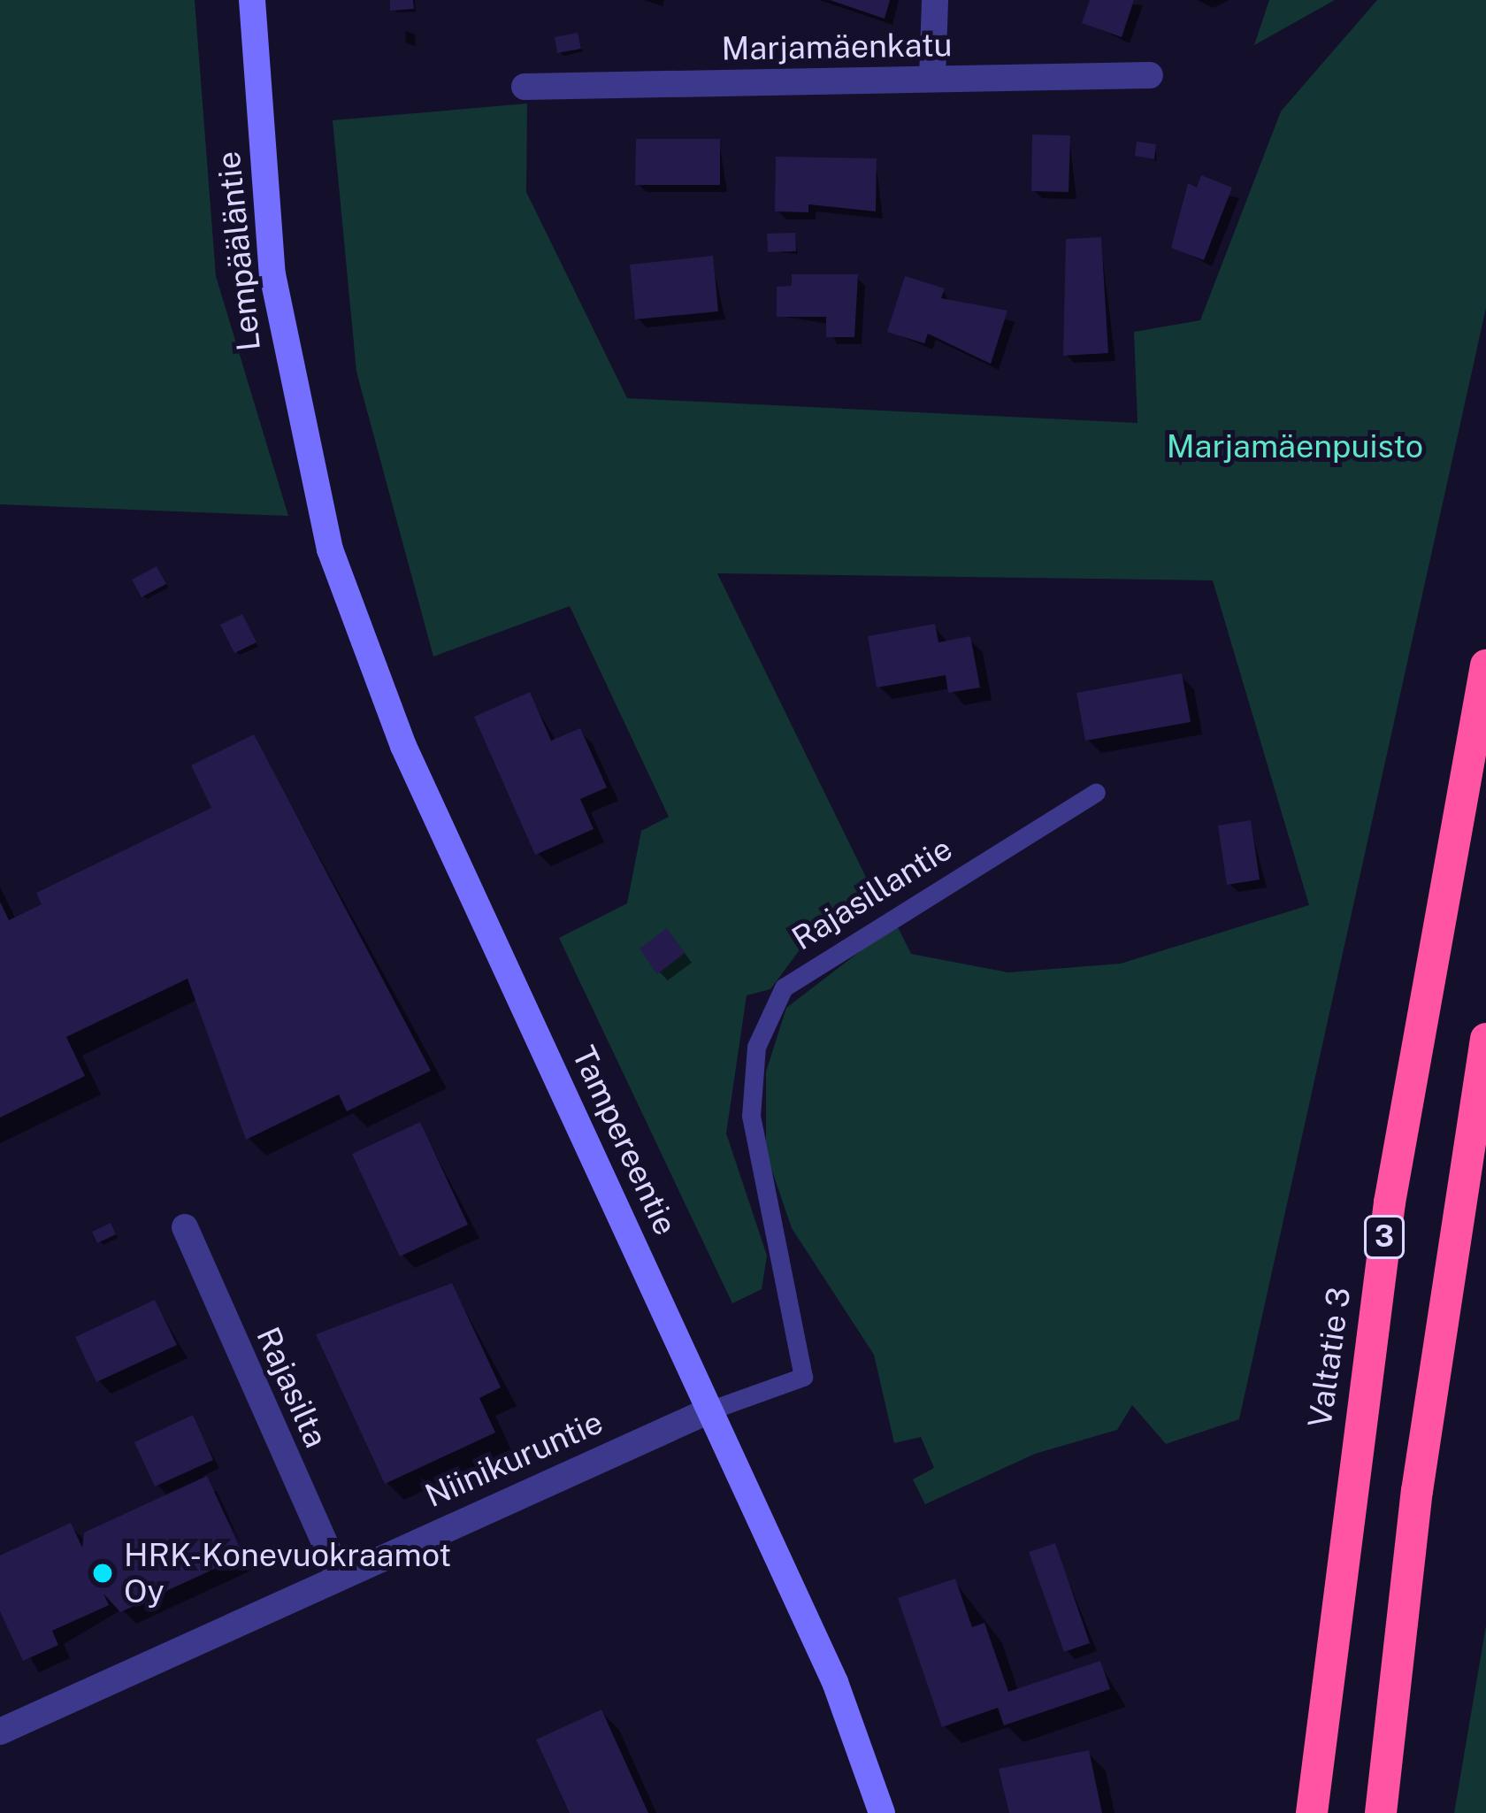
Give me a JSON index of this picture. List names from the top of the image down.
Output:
{
  "streets": {
    "highway": ["3", "Valtatie 3"],
    "main road": ["Lempääläntie", "Tampereentie"],
    "street": ["Marjamäenkatu", "Rajasilta", "Niinikuruntie"],
    "lane": ["Rajasillantie"]
  },
  "crossings": [
    ["Lempääläntie", "Tampereentie"],
    ["Rajasillantie", "Tampereentie"],
    ["Rajasillantie", "Niinikuruntie"],
    ["Tampereentie", "Niinikuruntie"],
    ["Rajasilta", "Niinikuruntie"]
  ],
  "parks": ["Marjamäenpuisto"],
  "places": ["HRK-Konevuokraamot Oy"]
}
